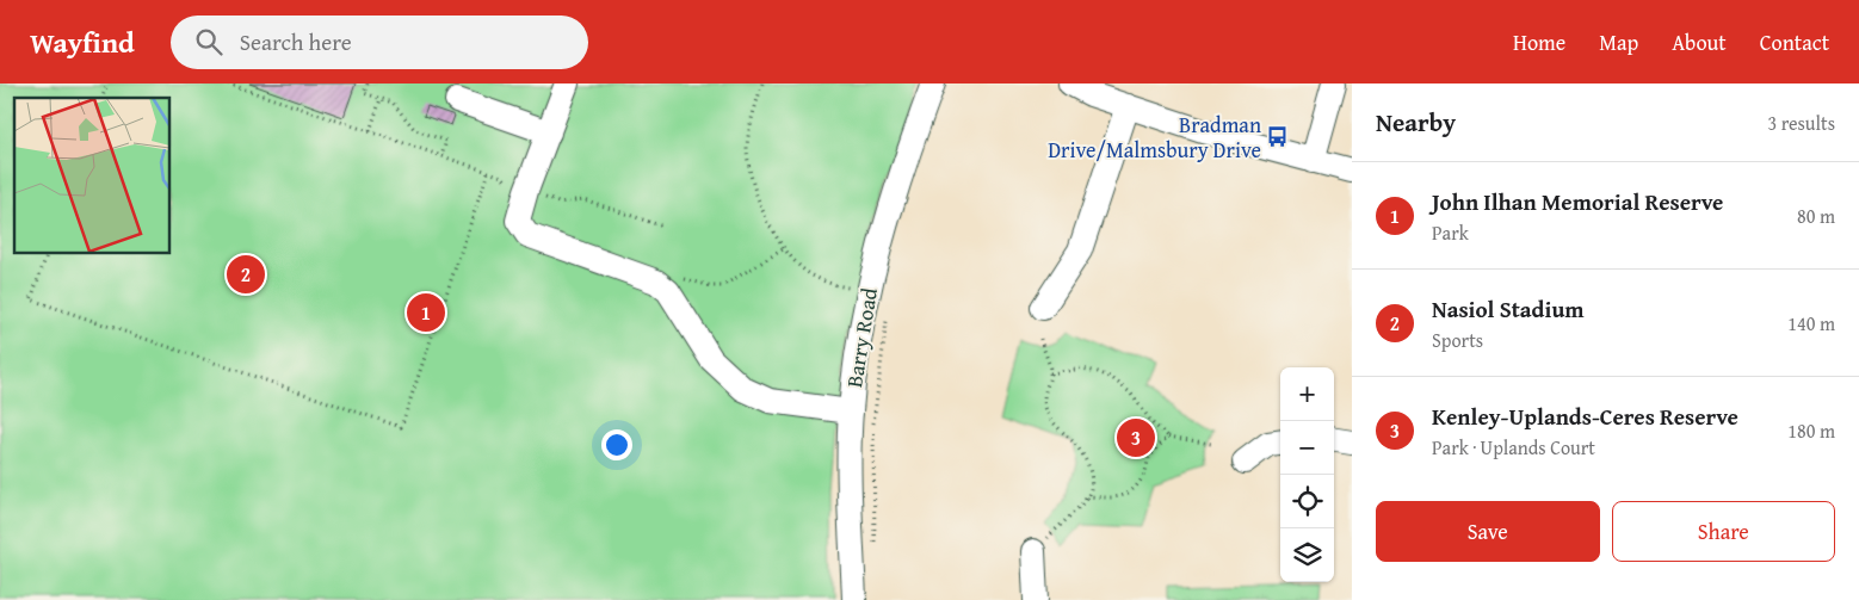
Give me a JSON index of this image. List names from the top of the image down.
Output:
{
  "streets": {
    "street": ["Barry Road"]
  },
  "places": {
    "bus stop": ["Bradman Drive/Malmsbury Drive"]
  },
  "page": {
    "header": "Wayfind",
    "search": "Search here",
    "nav": [
      "Home",
      "Map",
      "About",
      "Contact"
    ],
    "heading": ["Nearby", "3 results"],
    "list": [
      {
        "mark": "1",
        "name": "John Ilhan Memorial Reserve",
        "note": "Park",
        "value": "80 m"
      },
      {
        "mark": "2",
        "name": "Nasiol Stadium",
        "note": "Sports",
        "value": "140 m"
      },
      {
        "mark": "3",
        "name": "Kenley-Uplands-Ceres Reserve",
        "note": "Park · Uplands Court",
        "value": "180 m"
      }
    ],
    "pins": ["2", "1", "3"],
    "map_buttons": ["+", "−"],
    "buttons": ["Save", "Share"]
  }
}
